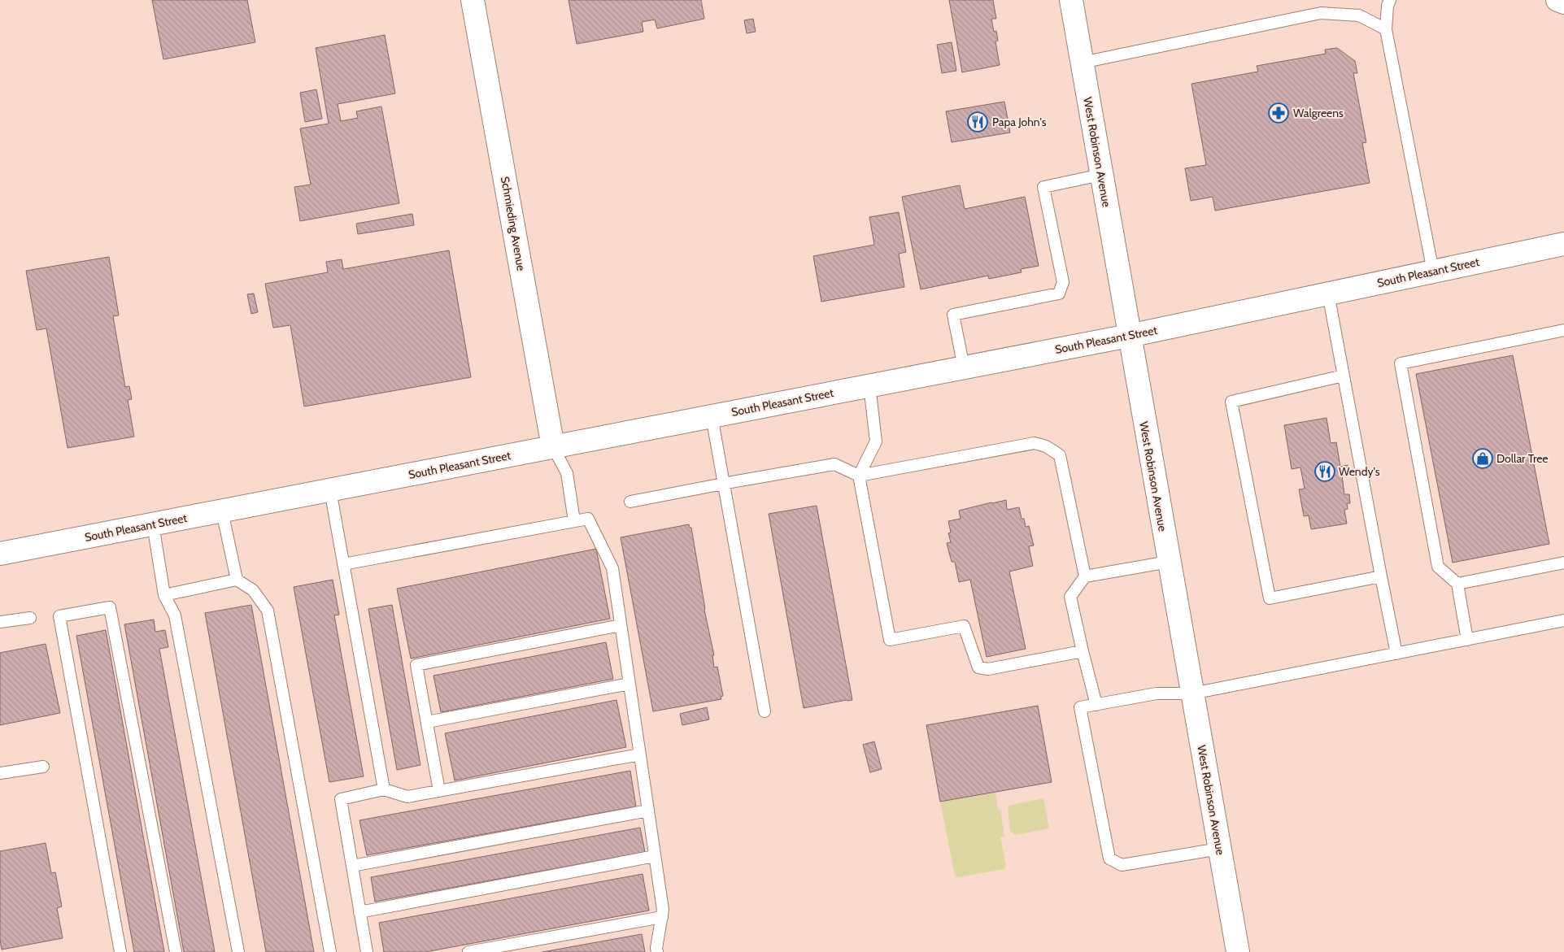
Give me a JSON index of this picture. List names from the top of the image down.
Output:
{
  "streets": {
    "main road": ["West Robinson Avenue", "Schmieding Avenue", "South Pleasant Street"]
  },
  "crossings": [
    ["West Robinson Avenue", "South Pleasant Street"],
    ["Schmieding Avenue", "South Pleasant Street"]
  ],
  "places": {
    "pharmacy": ["Walgreens"],
    "restaurant": ["Papa John's", "Wendy's"],
    "shop": ["Dollar Tree"]
  }
}
